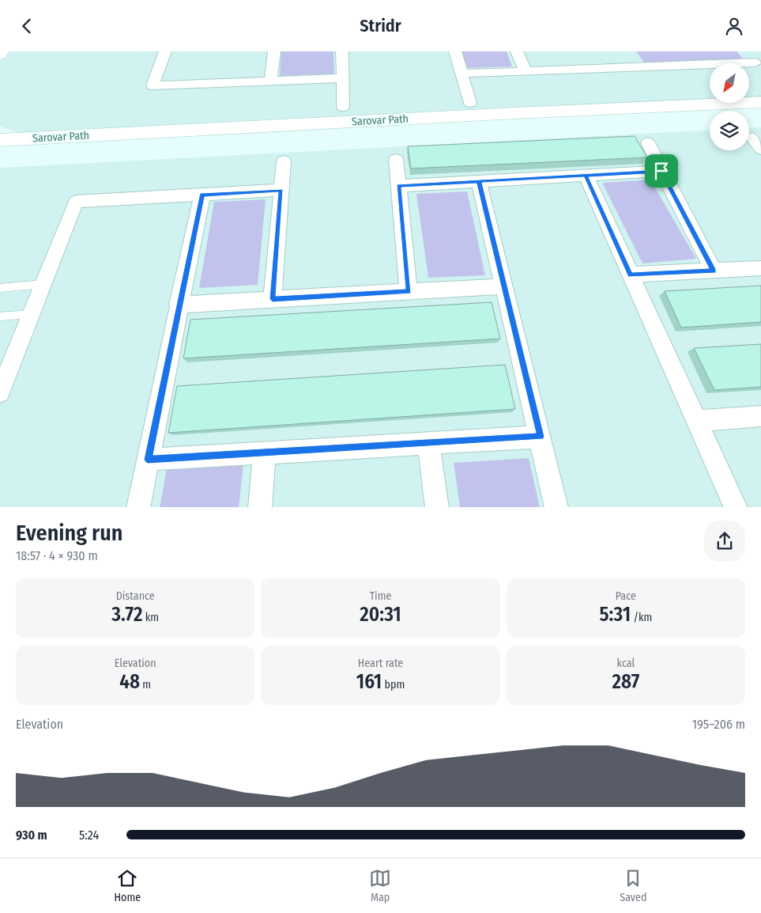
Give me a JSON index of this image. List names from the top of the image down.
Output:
{
  "streets": {
    "main road": ["Sarovar Path"]
  },
  "north": "bottom left",
  "page": {
    "header": "Stridr",
    "heading": ["Evening run", "18:57 · 4 × 930 m"],
    "stats": [
      ["Distance", "3.72 km"],
      ["Time", "20:31"],
      ["Pace", "5:31 /km"],
      ["Elevation", "48 m"],
      ["Heart rate", "161 bpm"],
      ["kcal", "287"]
    ],
    "chart": ["Elevation", "195–206 m"],
    "list": [
      {
        "name": "930 m",
        "note": "5:24"
      }
    ],
    "tabs": ["Home", "Map", "Saved"]
  }
}
